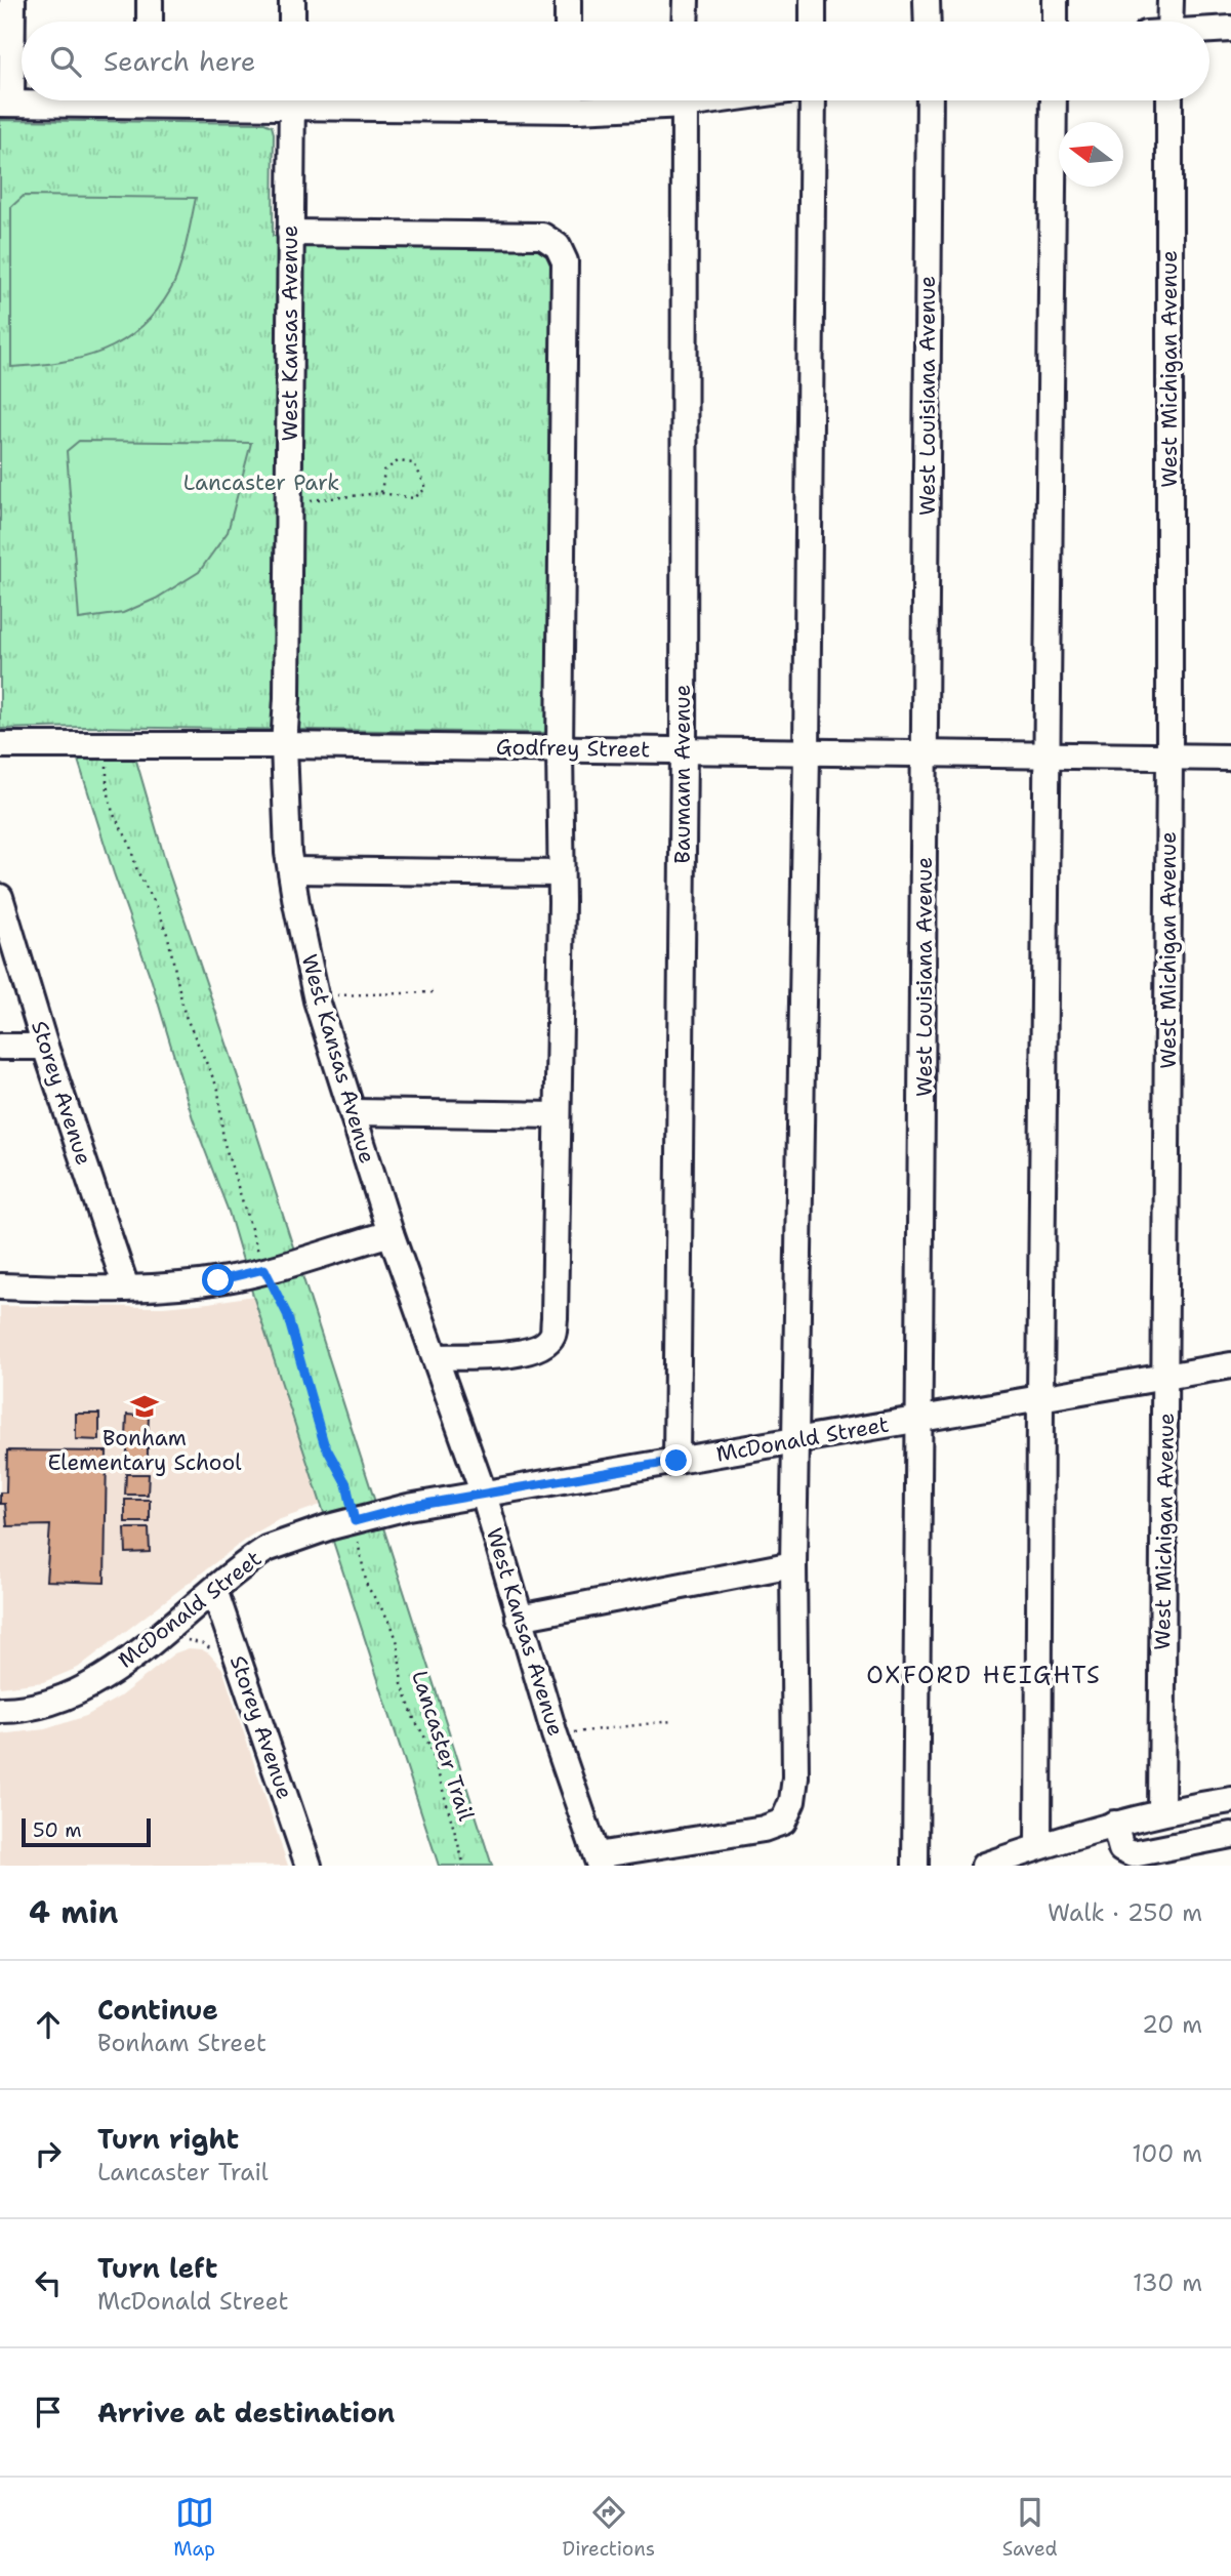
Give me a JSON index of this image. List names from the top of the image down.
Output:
{
  "streets": {
    "street": [
      "West Kansas Avenue",
      "West Michigan Avenue",
      "West Louisiana Avenue",
      "Godfrey Street",
      "Baumann Avenue",
      "Storey Avenue",
      "McDonald Street"
    ],
    "path": ["Lancaster Trail"]
  },
  "crossings": [
    ["West Kansas Avenue", "Godfrey Street"],
    ["West Kansas Avenue", "McDonald Street"],
    ["West Michigan Avenue", "Godfrey Street"],
    ["West Michigan Avenue", "McDonald Street"],
    ["West Louisiana Avenue", "Godfrey Street"],
    ["West Louisiana Avenue", "McDonald Street"],
    ["Godfrey Street", "Baumann Avenue"],
    ["Godfrey Street", "Lancaster Trail"],
    ["Baumann Avenue", "McDonald Street"],
    ["Storey Avenue", "McDonald Street"],
    ["McDonald Street", "Lancaster Trail"]
  ],
  "districts": ["OXFORD HEIGHTS"],
  "parks": ["Lancaster Park"],
  "places": {
    "school or university": ["Bonham Elementary School"]
  },
  "scale_bar": "50 m",
  "north": "left",
  "page": {
    "search": "Search here",
    "scale": "50 m",
    "heading": ["4 min", "Walk · 250 m"],
    "list": [
      ["Continue", "Bonham Street", "20 m"],
      ["Turn right", "Lancaster Trail", "100 m"],
      ["Turn left", "McDonald Street", "130 m"],
      "Arrive at destination"
    ],
    "nav": ["Map", "Directions", "Saved"]
  }
}
